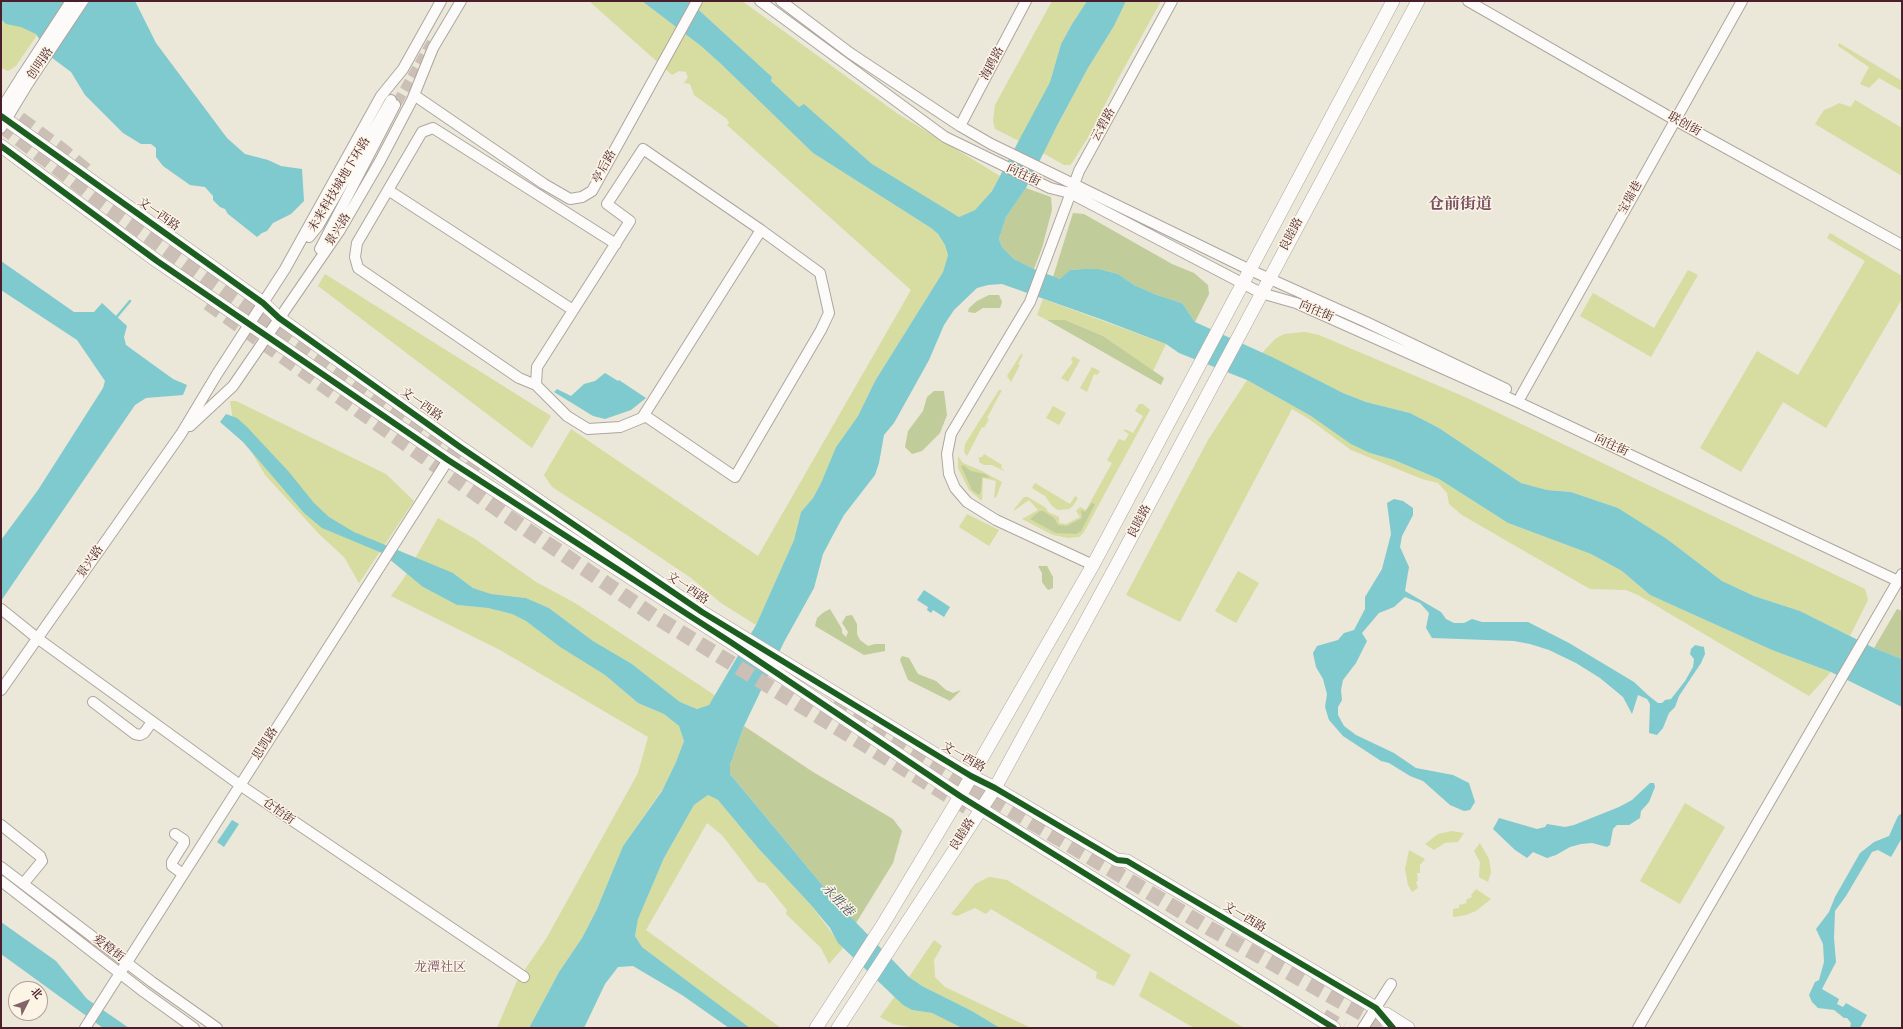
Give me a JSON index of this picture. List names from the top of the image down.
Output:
{
  "streets": {
    "main road": ["文一西路", "良睦路"],
    "street": [
      "创明路",
      "海鸥路",
      "云碧路",
      "联创街",
      "亭后路",
      "向往街",
      "未来科技城地下环路",
      "宝瑞巷",
      "景兴路",
      "思凯路",
      "仓怡街",
      "爱橙街"
    ]
  },
  "crossings": [
    ["创明路", "文一西路"],
    ["海鸥路", "向往街"],
    ["云碧路", "向往街"],
    ["云碧路", "良睦路"],
    ["联创街", "宝瑞巷"],
    ["亭后路", "景兴路"],
    ["向往街", "宝瑞巷"],
    ["向往街", "良睦路"],
    ["未来科技城地下环路", "景兴路"],
    ["文一西路", "景兴路"],
    ["文一西路", "良睦路"],
    ["文一西路", "思凯路"],
    ["景兴路", "仓怡街"],
    ["思凯路", "仓怡街"],
    ["思凯路", "爱橙街"]
  ],
  "districts": ["仓前街道", "龙潭社区"],
  "water": ["永胜港"],
  "north": "top right"
}
